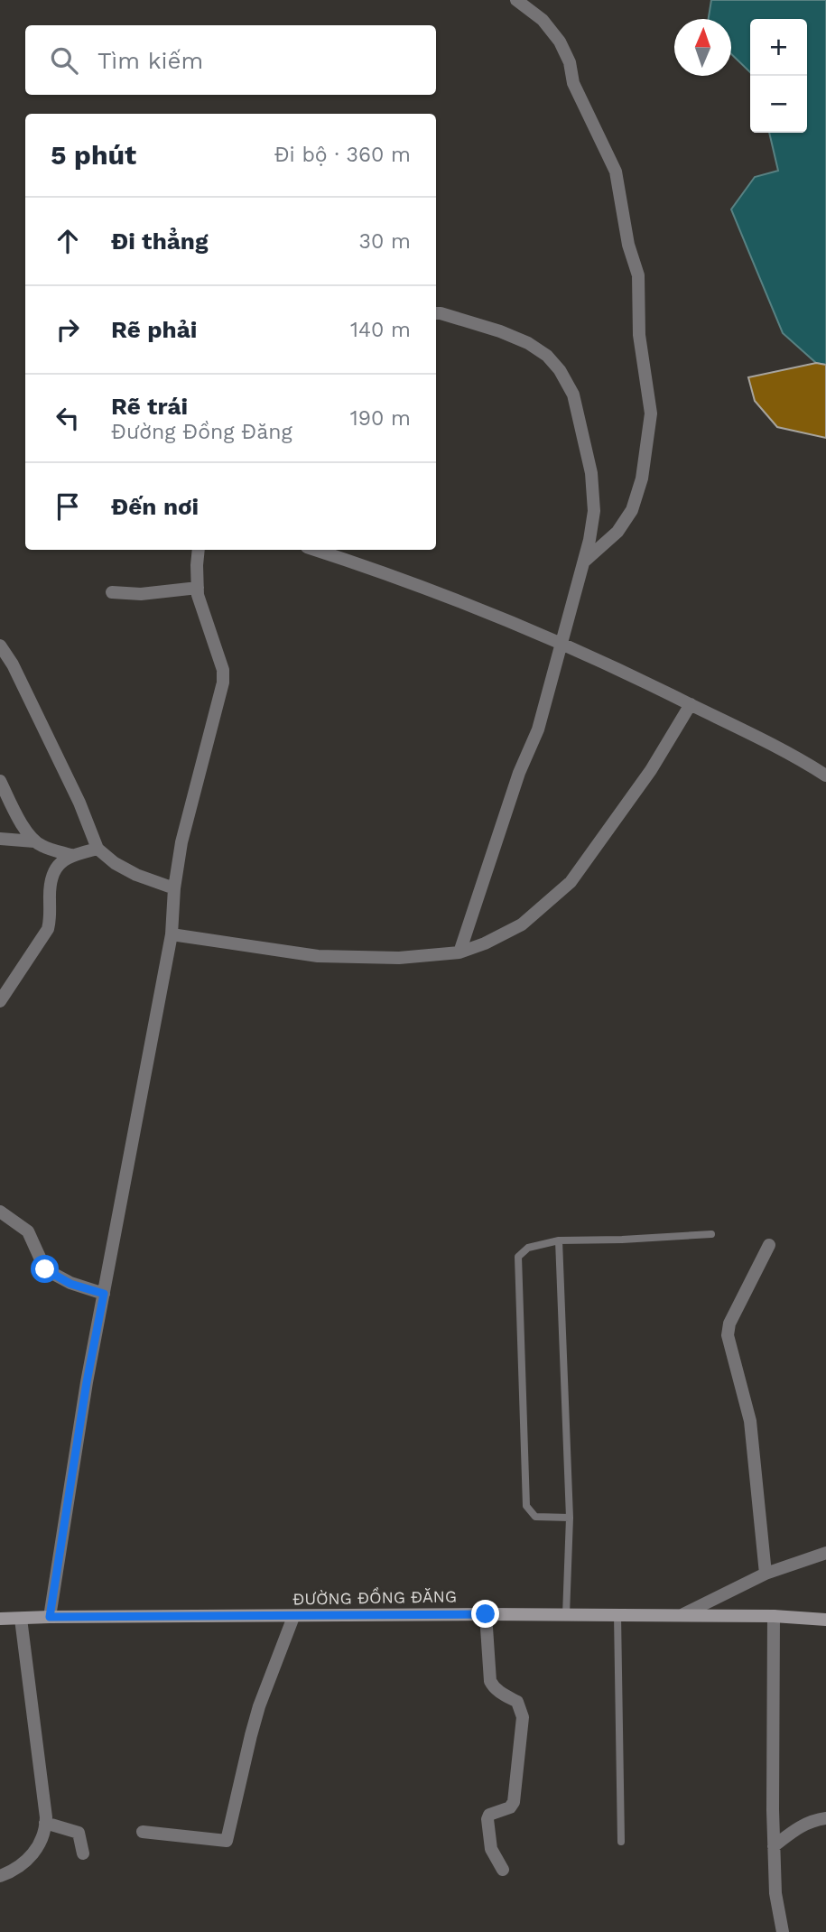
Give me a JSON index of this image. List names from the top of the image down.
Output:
{
  "streets": {
    "main road": ["ĐƯỜNG ĐỒNG ĐĂNG"]
  },
  "north": "top",
  "page": {
    "map_buttons": ["+", "−"],
    "search": "Tìm kiếm",
    "heading": ["5 phút", "Đi bộ · 360 m"],
    "list": [
      ["Đi thẳng", "30 m"],
      ["Rẽ phải", "140 m"],
      ["Rẽ trái", "Đường Đồng Đăng", "190 m"],
      "Đến nơi"
    ]
  }
}
